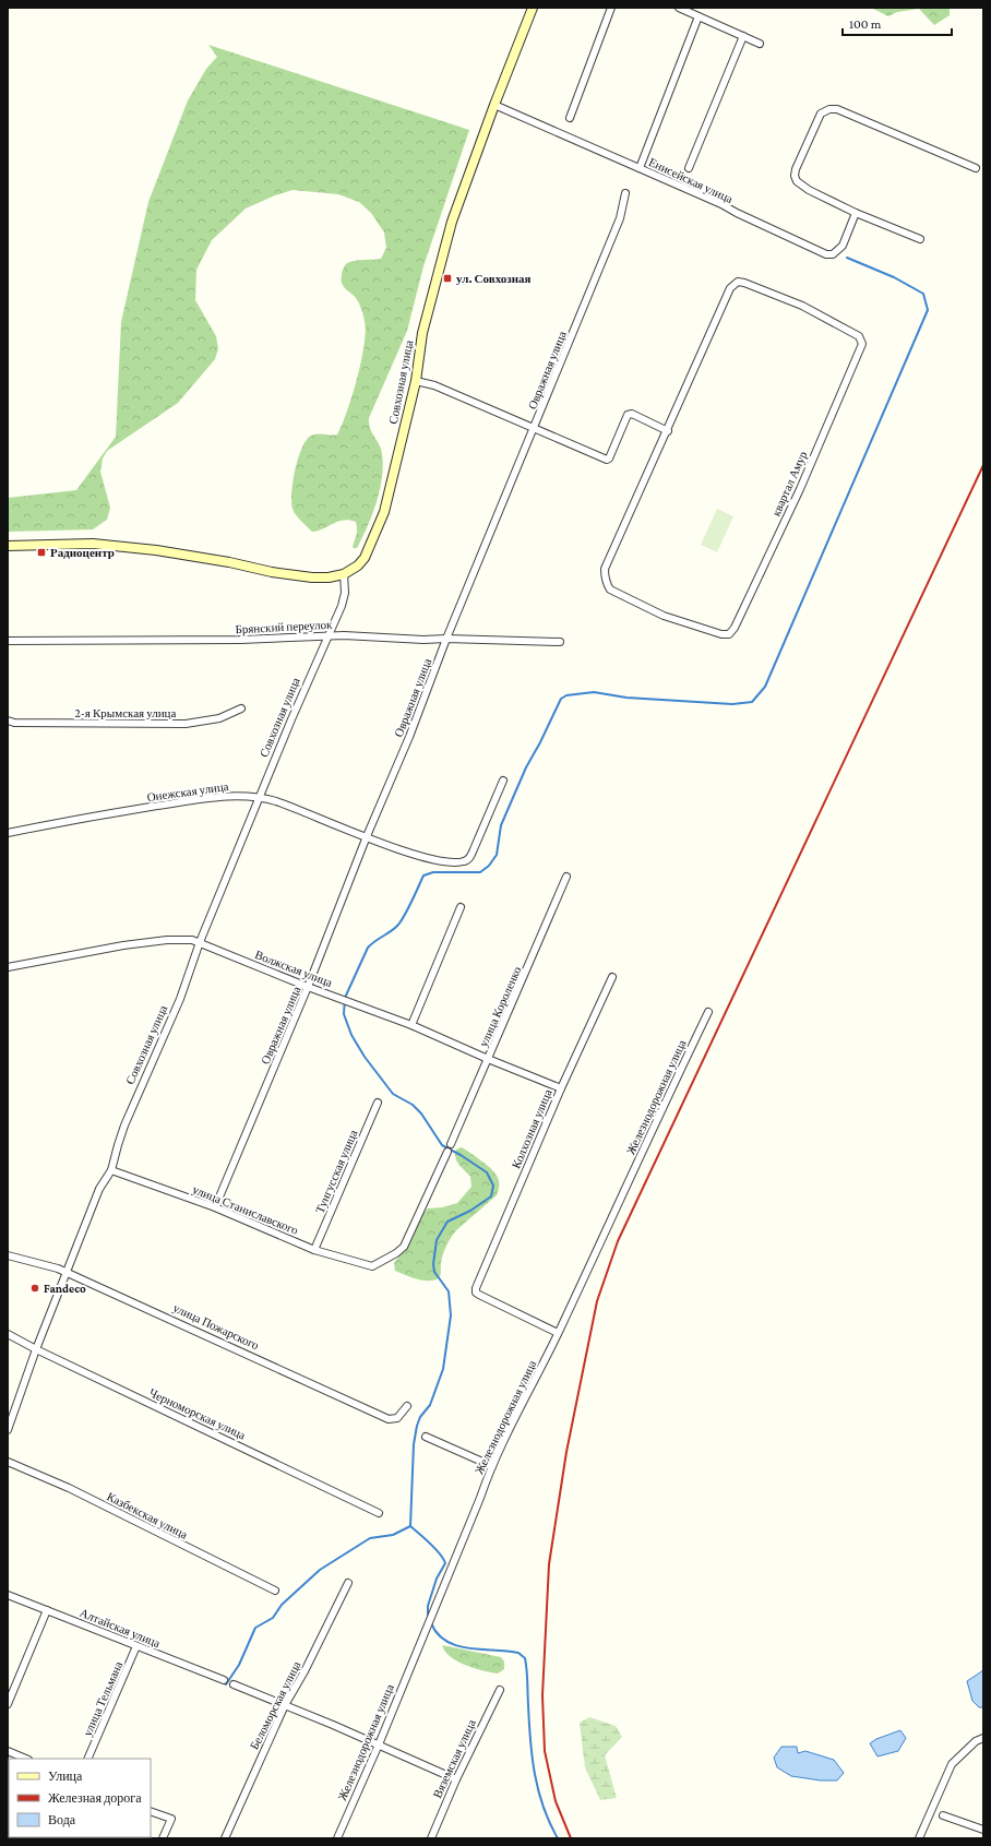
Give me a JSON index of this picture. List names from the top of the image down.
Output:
{
  "streets": {
    "main road": ["Совхозная улица"],
    "street": [
      "Енисейская улица",
      "Овражная улица",
      "квартал Амур",
      "Брянский переулок",
      "2-я Крымская улица",
      "Онежская улица",
      "Волжская улица",
      "улица Короленко",
      "Железнодорожная улица",
      "Колхозная улица",
      "Тунгусская улица",
      "улица Станиславского",
      "улица Пожарского",
      "Черноморская улица",
      "Казбекская улица",
      "Алтайская улица",
      "улица Тельмана",
      "Беломорская улица",
      "Вяземская улица"
    ]
  },
  "crossings": [
    ["Енисейская улица", "Совхозная улица"],
    ["Овражная улица", "Брянский переулок"],
    ["Овражная улица", "Онежская улица"],
    ["Овражная улица", "Волжская улица"],
    ["Овражная улица", "улица Станиславского"],
    ["Совхозная улица", "Брянский переулок"],
    ["Совхозная улица", "Онежская улица"],
    ["Совхозная улица", "Волжская улица"],
    ["Совхозная улица", "улица Станиславского"],
    ["Совхозная улица", "улица Пожарского"],
    ["Совхозная улица", "Черноморская улица"],
    ["Волжская улица", "улица Короленко"],
    ["Волжская улица", "Колхозная улица"],
    ["улица Короленко", "улица Станиславского"],
    ["Железнодорожная улица", "Колхозная улица"],
    ["Тунгусская улица", "улица Станиславского"],
    ["Алтайская улица", "улица Тельмана"]
  ],
  "places": {
    "transit": ["ул. Совхозная", "Радиоцентр"],
    "other": ["Fandeco"]
  },
  "legend": ["Улица", "Железная дорога", "Вода"],
  "scale_bar": "100 m"
}
